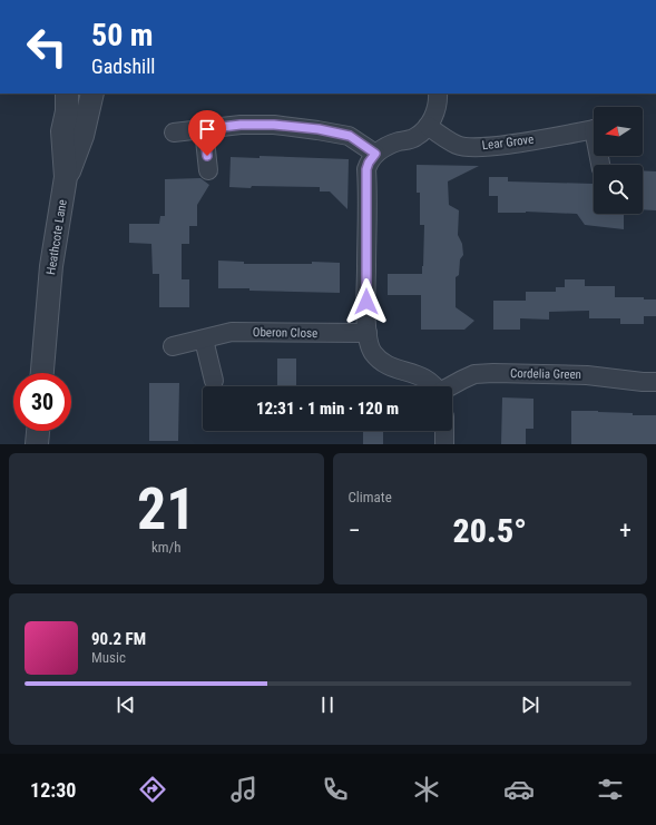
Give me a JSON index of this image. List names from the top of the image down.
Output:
{
  "streets": {
    "street": [
      "Lear Grove",
      "Heathcote Lane",
      "Oberon Close",
      "Cordelia Green"
    ]
  },
  "north": "left",
  "page": {
    "turn": ["50 m", "Gadshill"],
    "limit": "30",
    "trip": "12:31 · 1 min · 120 m",
    "tile": [
      ["21", "km/h"],
      "Climate"
    ],
    "heat": ["−", "20.5°", "+"],
    "song": ["90.2 FM", "Music"],
    "tabs": "12:30"
  }
}
